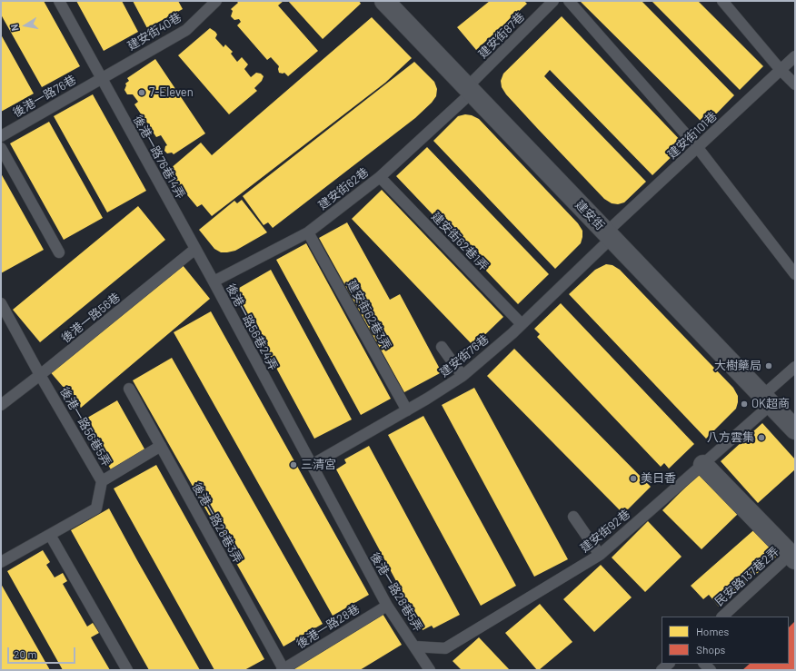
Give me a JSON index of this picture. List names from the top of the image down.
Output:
{
  "streets": {
    "street": ["建安街"],
    "lane": [
      "建安街40巷",
      "建安街87巷",
      "後港一路76巷",
      "建安街101巷",
      "後港一路76巷14弄",
      "建安街62巷",
      "建安街62巷1弄",
      "建安街62巷3弄",
      "後港一路56巷",
      "後港一路56巷24弄",
      "建安街76巷",
      "後港一路56巷5弄",
      "後港一路28巷3弄",
      "建安街92巷",
      "民安路137巷2弄",
      "後港一路28巷5弄",
      "後港一路28巷"
    ]
  },
  "crossings": [
    ["建安街40巷", "後港一路76巷"],
    ["建安街40巷", "後港一路76巷14弄"],
    ["建安街87巷", "建安街62巷"],
    ["建安街87巷", "建安街"],
    ["後港一路76巷", "後港一路76巷14弄"],
    ["建安街101巷", "建安街"],
    ["建安街101巷", "建安街76巷"],
    ["後港一路76巷14弄", "後港一路56巷"],
    ["後港一路76巷14弄", "後港一路56巷24弄"],
    ["建安街62巷", "建安街"],
    ["建安街62巷", "建安街62巷1弄"],
    ["建安街62巷", "建安街62巷3弄"],
    ["建安街62巷", "後港一路56巷24弄"],
    ["建安街", "建安街76巷"],
    ["建安街", "建安街92巷"],
    ["建安街62巷1弄", "建安街76巷"],
    ["建安街62巷3弄", "建安街76巷"],
    ["後港一路56巷", "後港一路56巷24弄"],
    ["後港一路56巷", "後港一路56巷5弄"],
    ["後港一路56巷24弄", "建安街76巷"],
    ["後港一路56巷24弄", "後港一路28巷5弄"],
    ["建安街76巷", "後港一路28巷5弄"],
    ["後港一路28巷3弄", "後港一路28巷"],
    ["建安街92巷", "後港一路28巷5弄"],
    ["後港一路28巷5弄", "後港一路28巷"]
  ],
  "places": [
    "7-Eleven",
    "大樹藥局",
    "OK超商",
    "八方雲集",
    "三清宮",
    "美日香"
  ],
  "legend": ["Homes", "Shops"],
  "scale_bar": "20 m",
  "north": "left"
}
